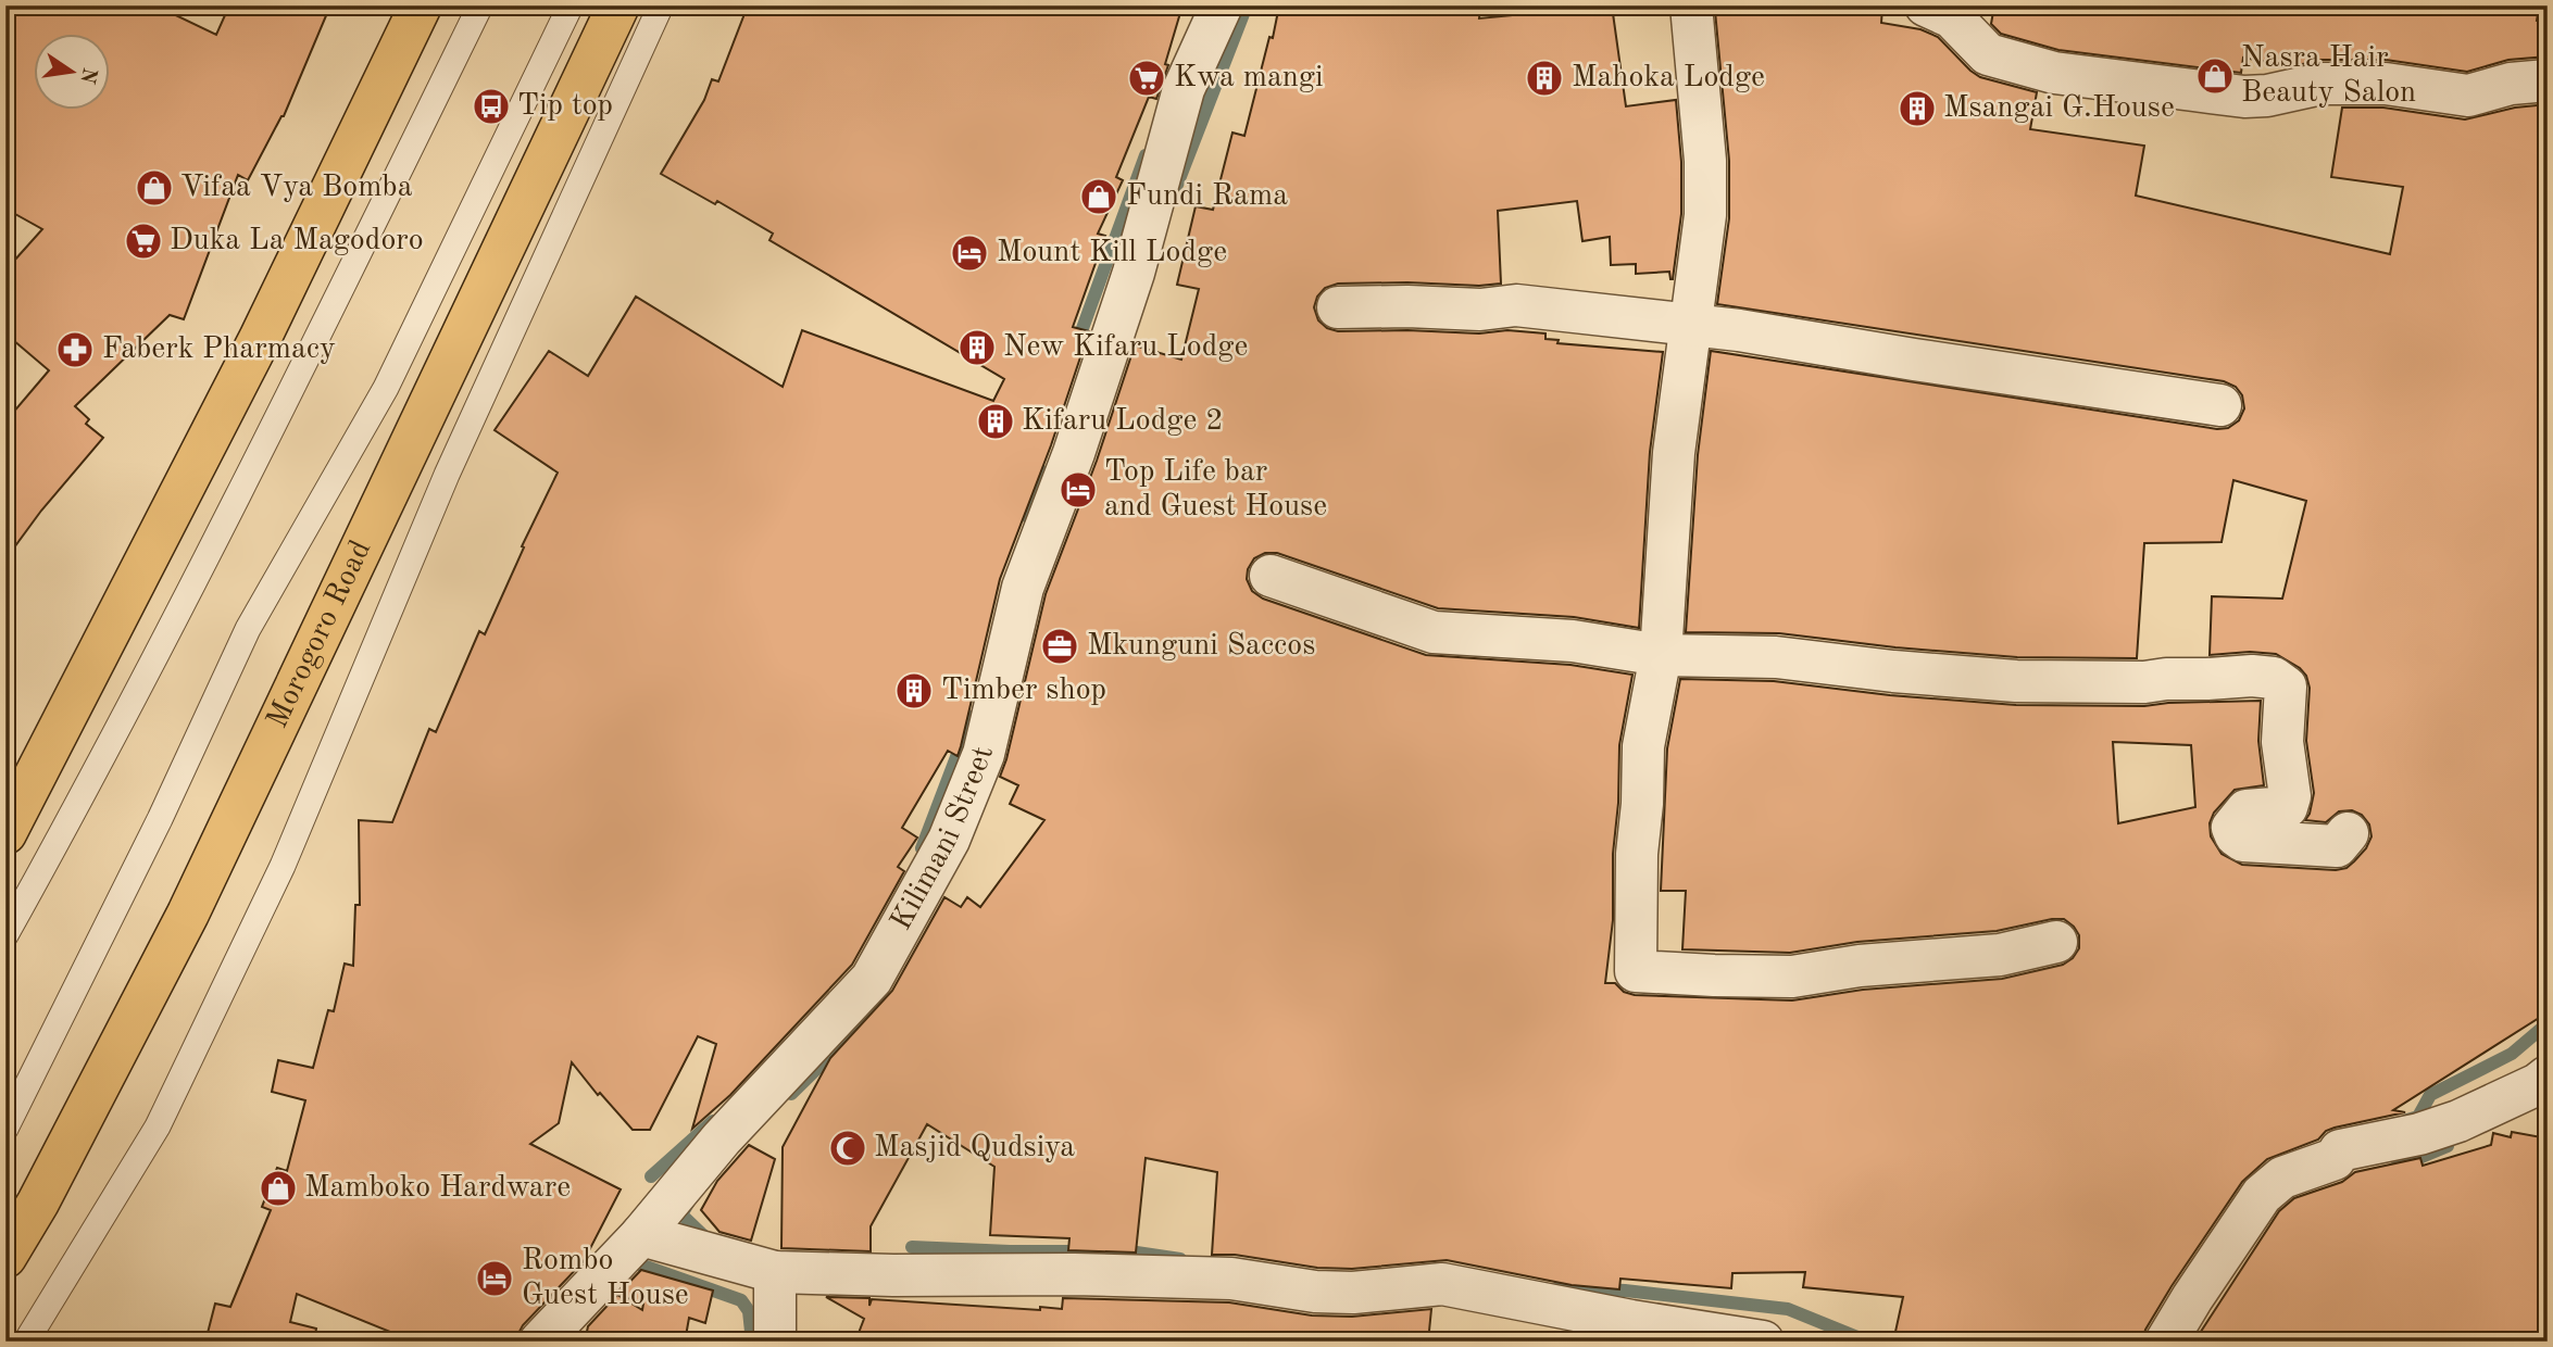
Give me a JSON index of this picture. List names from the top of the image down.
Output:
{
  "streets": {
    "highway": ["Morogoro Road"],
    "street": ["Kilimani Street"]
  },
  "places": {
    "shop": [
      "Nasra Hair Beauty Salon",
      "Vifaa Vya Bomba",
      "Fundi Rama",
      "Mamboko Hardware"
    ],
    "supermarket": ["Kwa mangi", "Duka La Magodoro"],
    "building": [
      "Mahoka Lodge",
      "Msangai G.House",
      "New Kifaru Lodge",
      "Kifaru Lodge 2",
      "Timber shop"
    ],
    "bus stop": ["Tip top"],
    "hotel": ["Mount Kill Lodge", "Top Life bar and Guest House", "Rombo Guest House"],
    "pharmacy": ["Faberk Pharmacy"],
    "office": ["Mkunguni Saccos"],
    "mosque": ["Masjid Qudsiya"]
  },
  "north": "right"
}
